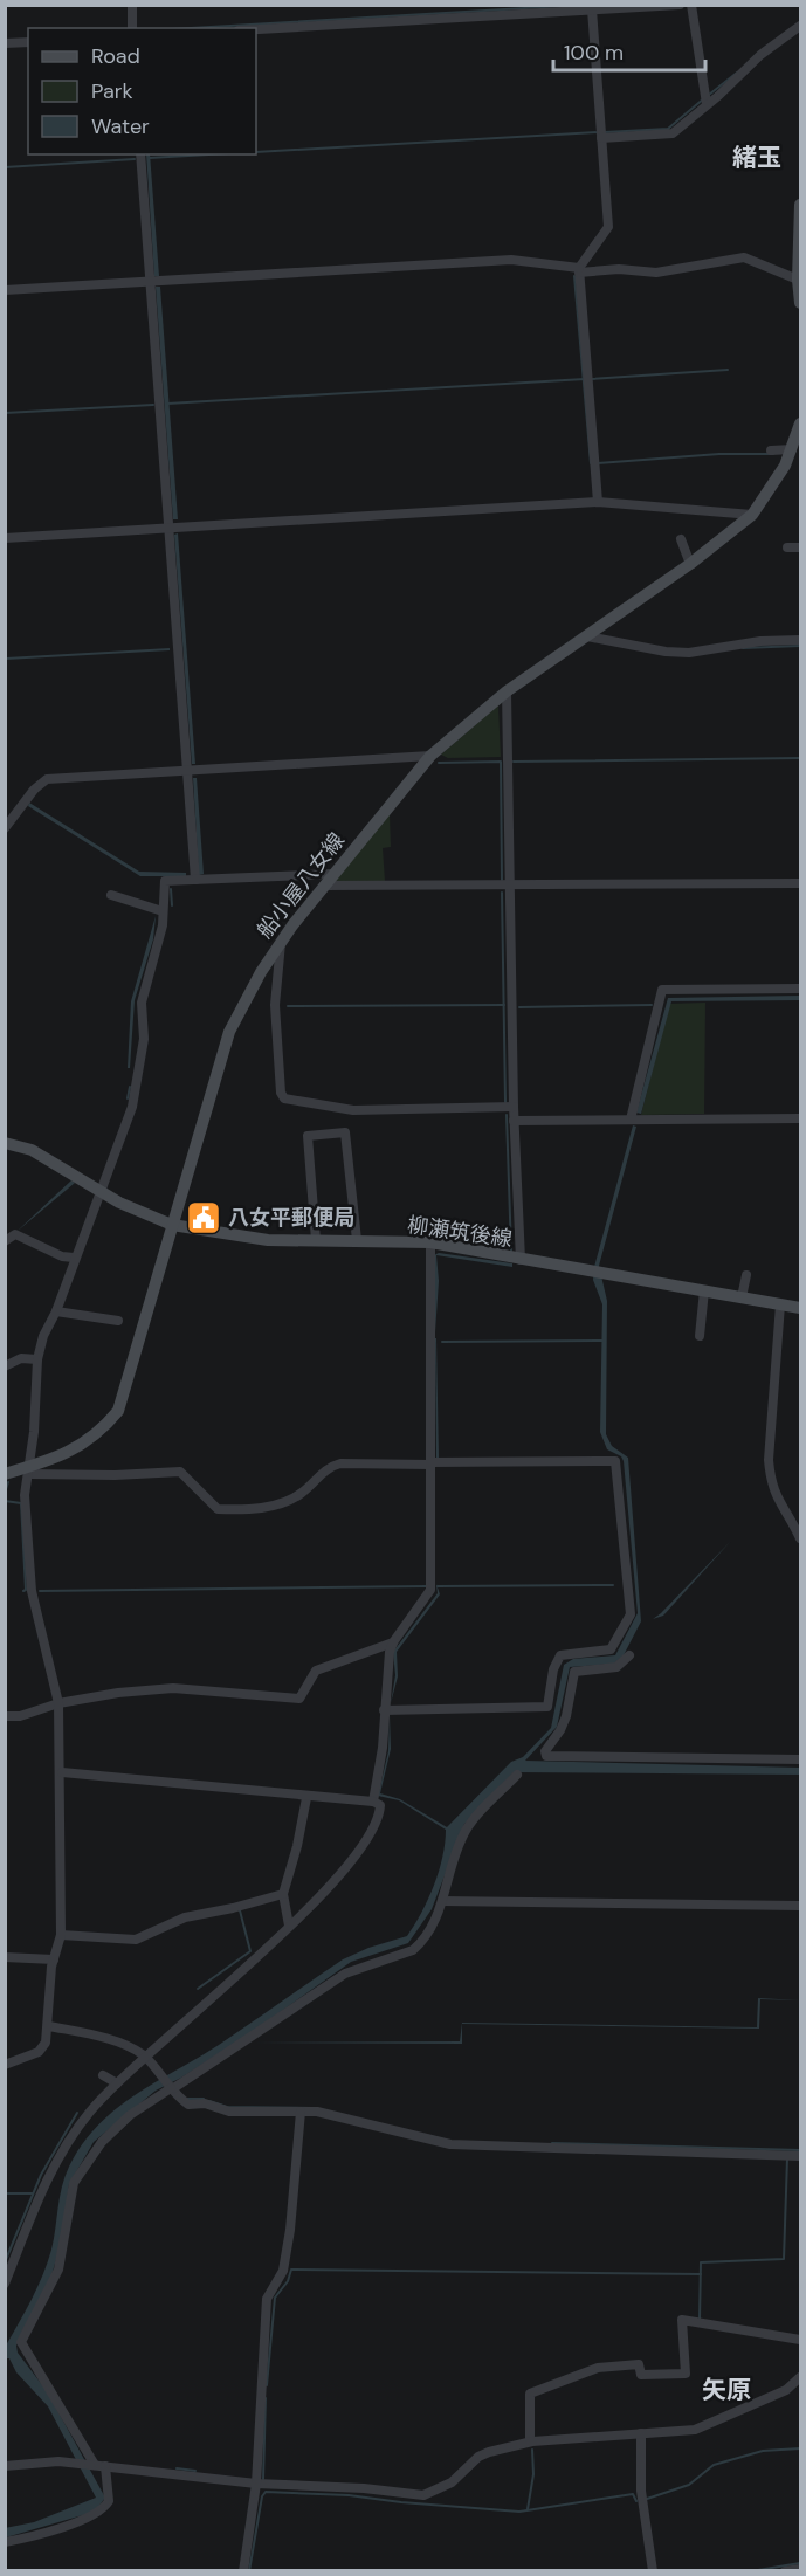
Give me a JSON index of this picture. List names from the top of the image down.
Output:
{
  "streets": {
    "main road": ["船小屋八女線", "柳瀬筑後線"]
  },
  "crossings": [
    ["船小屋八女線", "柳瀬筑後線"]
  ],
  "districts": ["緒玉", "矢原"],
  "places": {
    "public building": ["八女平郵便局"]
  },
  "legend": ["Road", "Park", "Water"],
  "scale_bar": "100 m"
}
